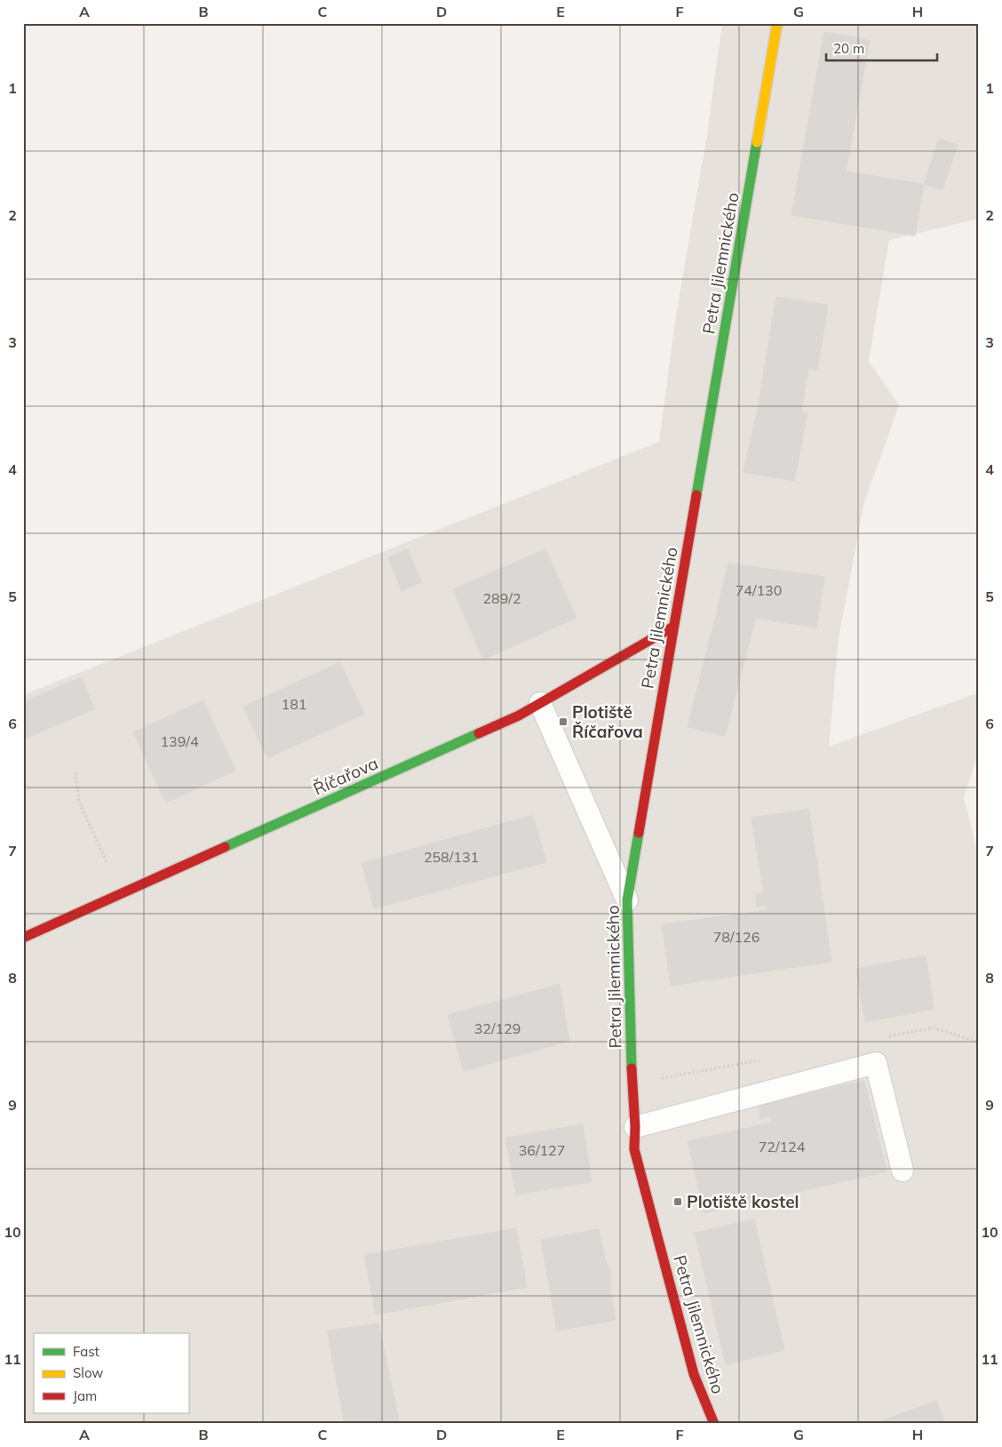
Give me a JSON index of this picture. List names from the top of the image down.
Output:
{
  "streets": {
    "street": ["Petra Jilemnického", "Říčařova"]
  },
  "crossings": [
    ["Petra Jilemnického", "Říčařova"]
  ],
  "places": {
    "transit": ["Plotiště Říčařova", "Plotiště kostel"]
  },
  "house_numbers": [
    "74/130",
    "289/2",
    "181",
    "139/4",
    "258/131",
    "78/126",
    "32/129",
    "72/124",
    "36/127"
  ],
  "legend": ["Fast", "Slow", "Jam"],
  "scale_bar": "20 m",
  "grid": {
    "columns": [
      "A",
      "B",
      "C",
      "D",
      "E",
      "F",
      "G",
      "H"
    ],
    "rows": [
      "1",
      "2",
      "3",
      "4",
      "5",
      "6",
      "7",
      "8",
      "9",
      "10",
      "11"
    ]
  }
}
